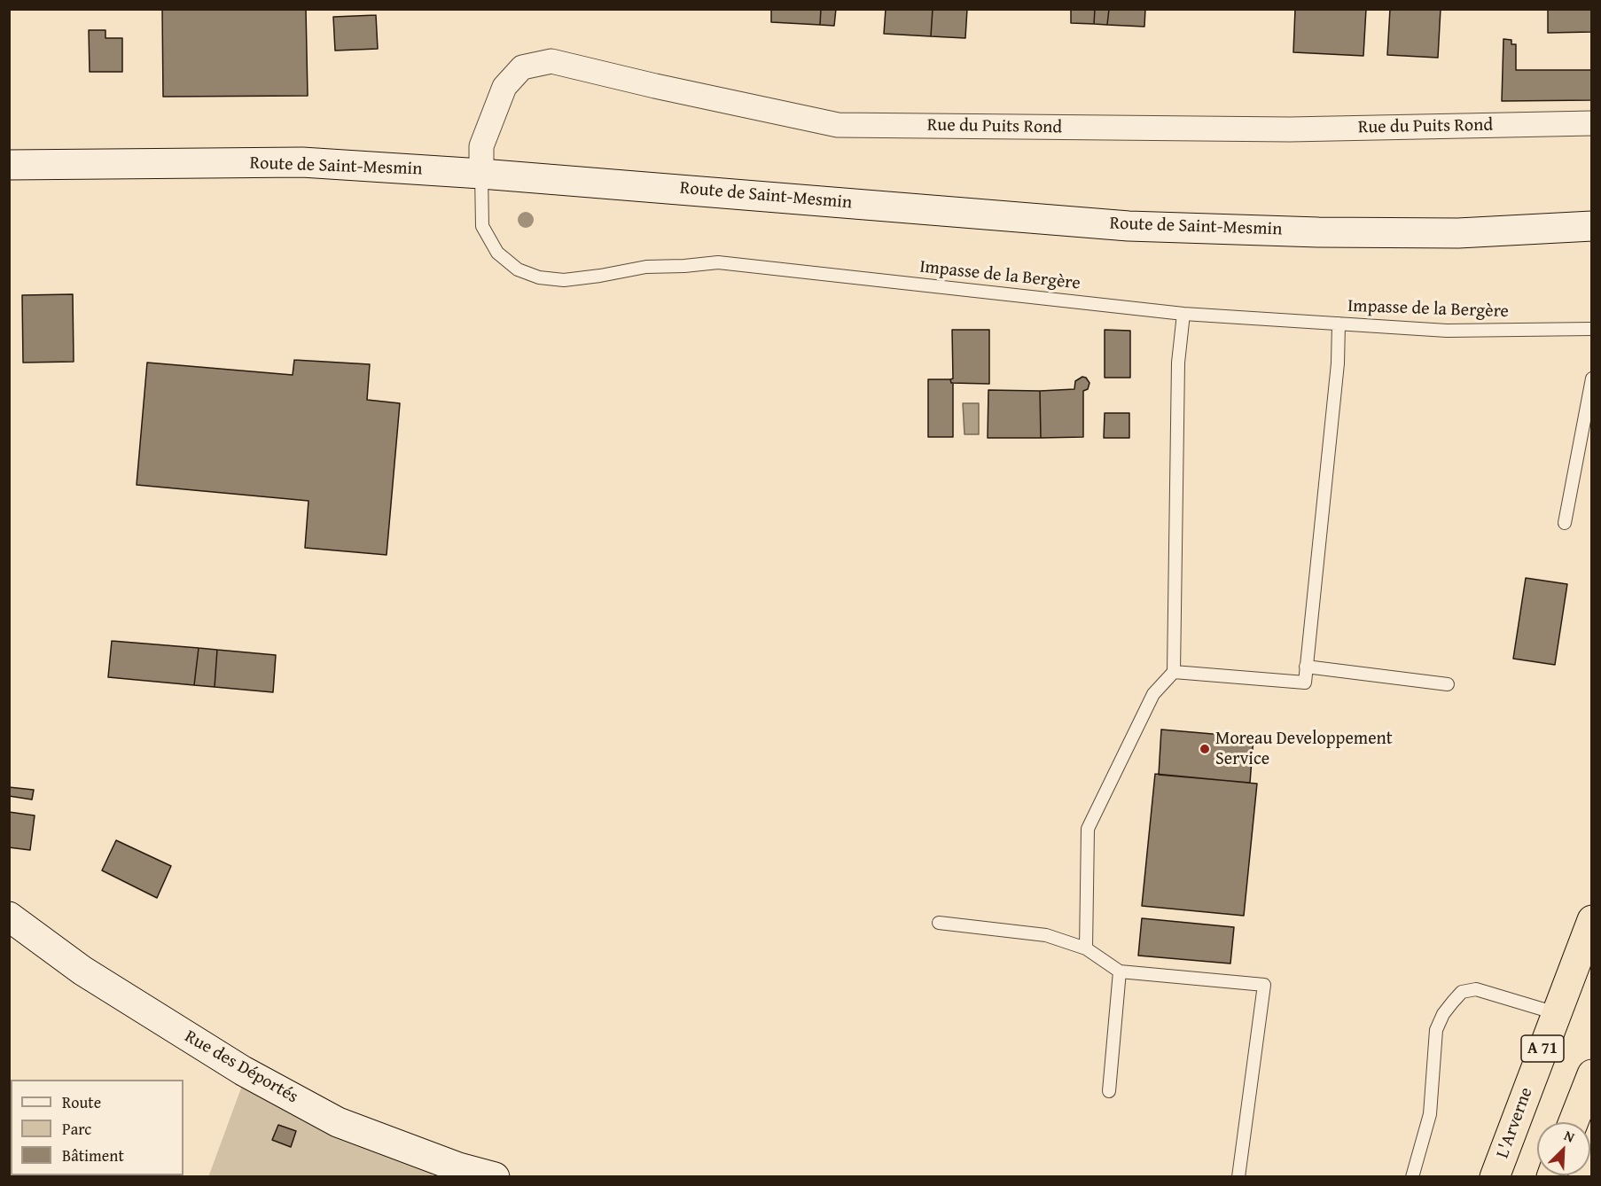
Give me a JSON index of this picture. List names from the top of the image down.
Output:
{
  "streets": {
    "highway": ["A 71", "L'Arverne"],
    "main road": ["Route de Saint-Mesmin", "Rue des Déportés"],
    "street": ["Rue du Puits Rond"],
    "lane": ["Impasse de la Bergère"]
  },
  "crossings": [
    ["Rue du Puits Rond", "Route de Saint-Mesmin"],
    ["Rue du Puits Rond", "Impasse de la Bergère"],
    ["Route de Saint-Mesmin", "Impasse de la Bergère"]
  ],
  "places": ["Moreau Developpement Service"],
  "legend": ["Route", "Parc", "Bâtiment"],
  "north": "top right"
}
